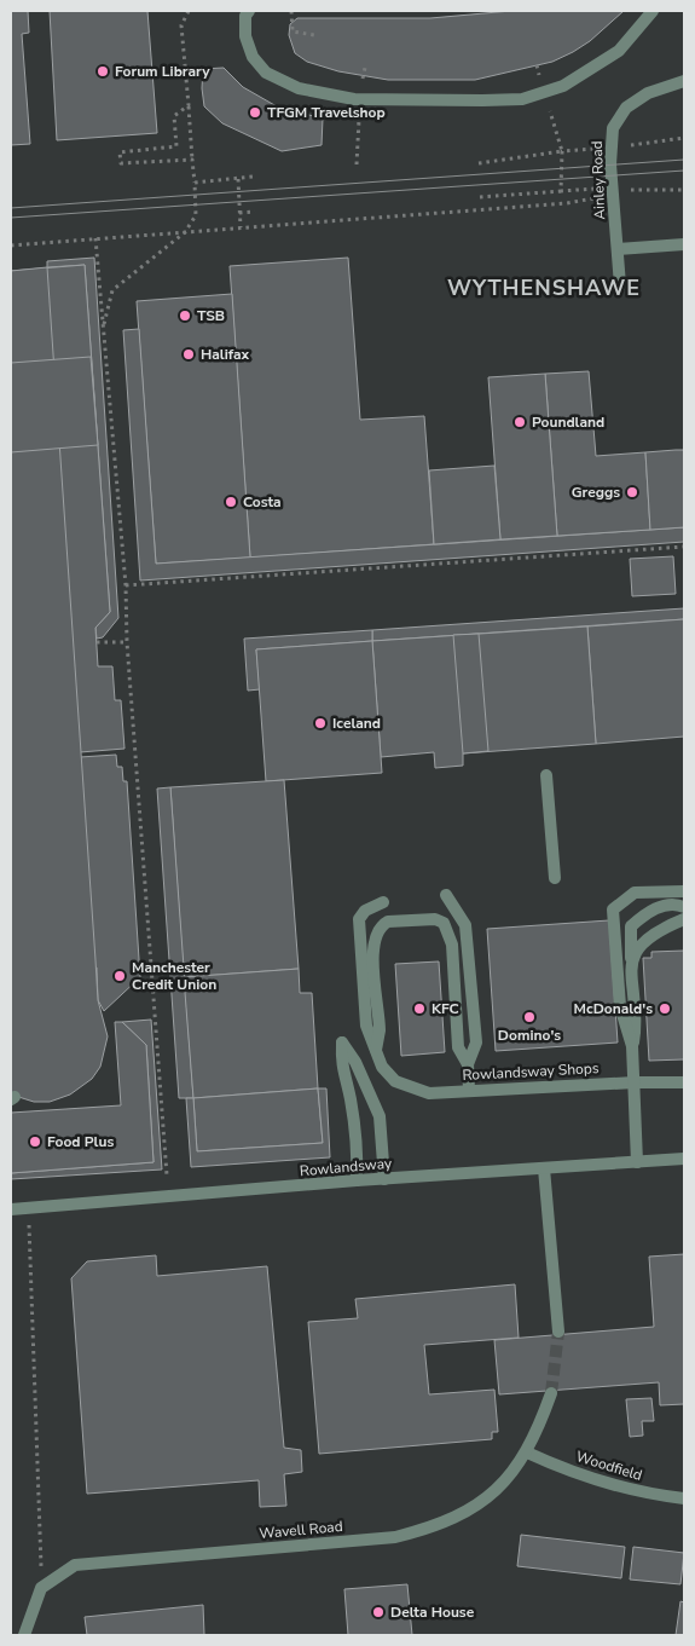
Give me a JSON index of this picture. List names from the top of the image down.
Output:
{
  "streets": {
    "street": [
      "Ainley Road",
      "Rowlandsway Shops",
      "Rowlandsway",
      "Woodfield",
      "Wavell Road"
    ]
  },
  "crossings": [
    ["Woodfield", "Wavell Road"]
  ],
  "districts": ["WYTHENSHAWE"],
  "places": [
    "Forum Library",
    "TFGM Travelshop",
    "TSB",
    "Halifax",
    "Poundland",
    "Greggs",
    "Costa",
    "Iceland",
    "Manchester Credit Union",
    "KFC",
    "McDonald's",
    "Domino's",
    "Food Plus",
    "Delta House"
  ]
}
